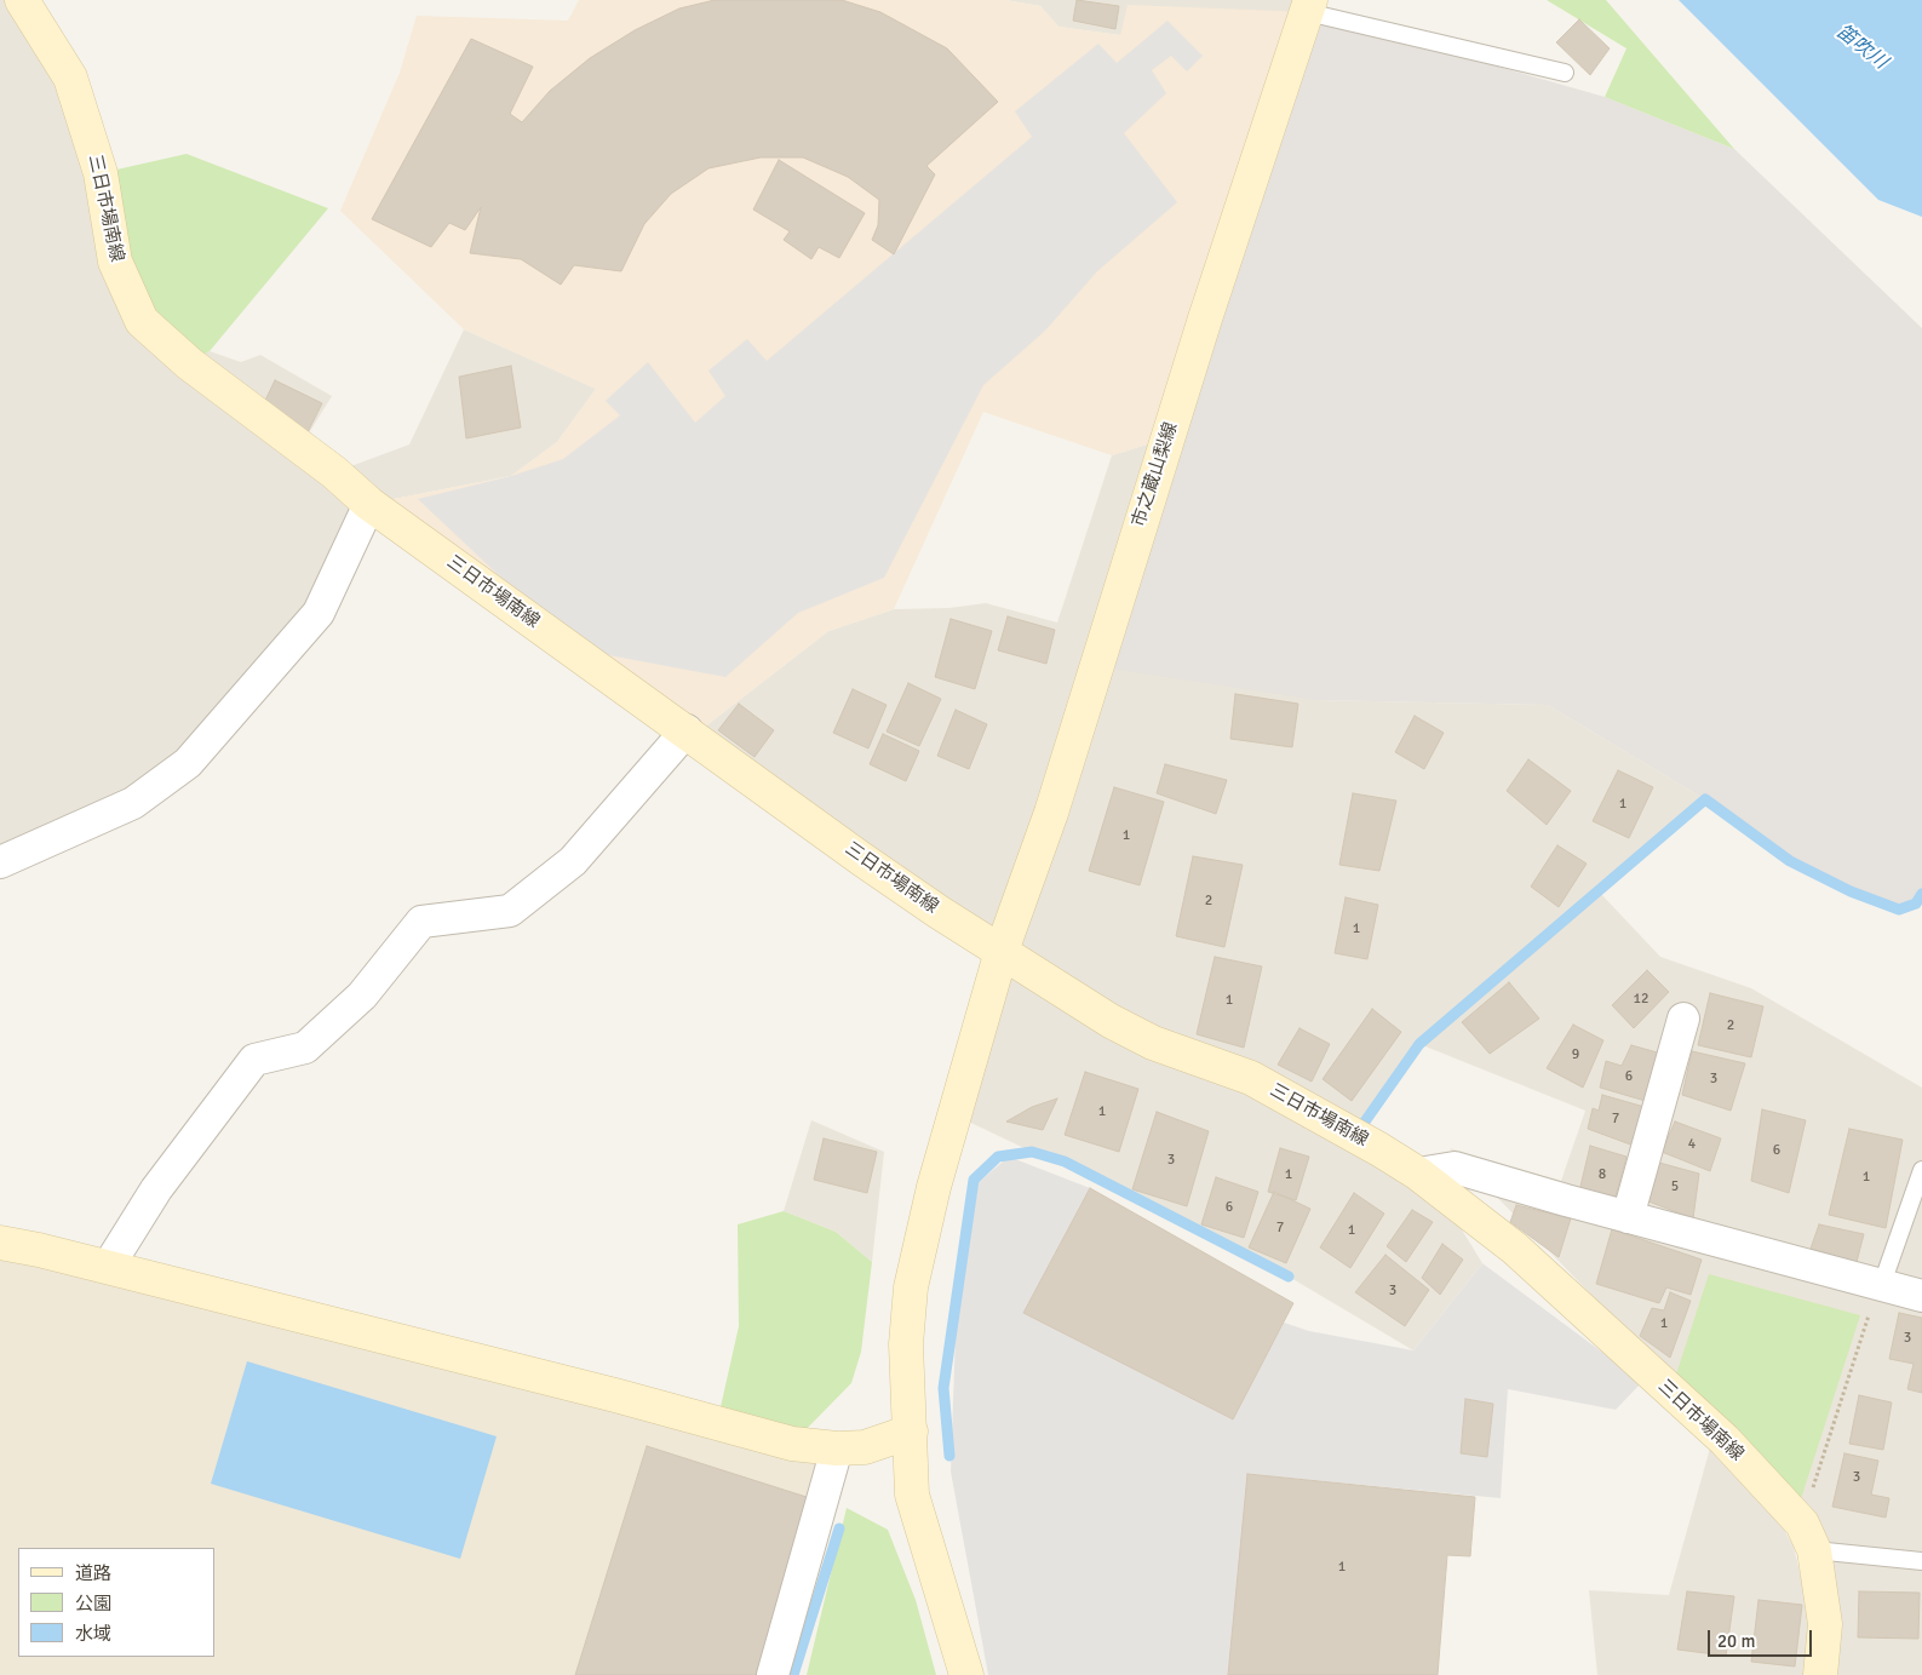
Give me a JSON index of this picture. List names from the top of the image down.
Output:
{
  "streets": {
    "main road": ["三日市場南線", "市之蔵山梨線"]
  },
  "crossings": [
    ["三日市場南線", "市之蔵山梨線"]
  ],
  "water": ["笛吹川"],
  "house_numbers": [
    "1",
    "1",
    "2",
    "1",
    "12",
    "1",
    "2",
    "9",
    "6",
    "3",
    "1",
    "7",
    "4",
    "6",
    "3",
    "1",
    "8",
    "1",
    "5",
    "6",
    "7",
    "1",
    "3",
    "1",
    "3",
    "3",
    "1"
  ],
  "legend": ["道路", "公園", "水域"],
  "scale_bar": "20 m"
}
